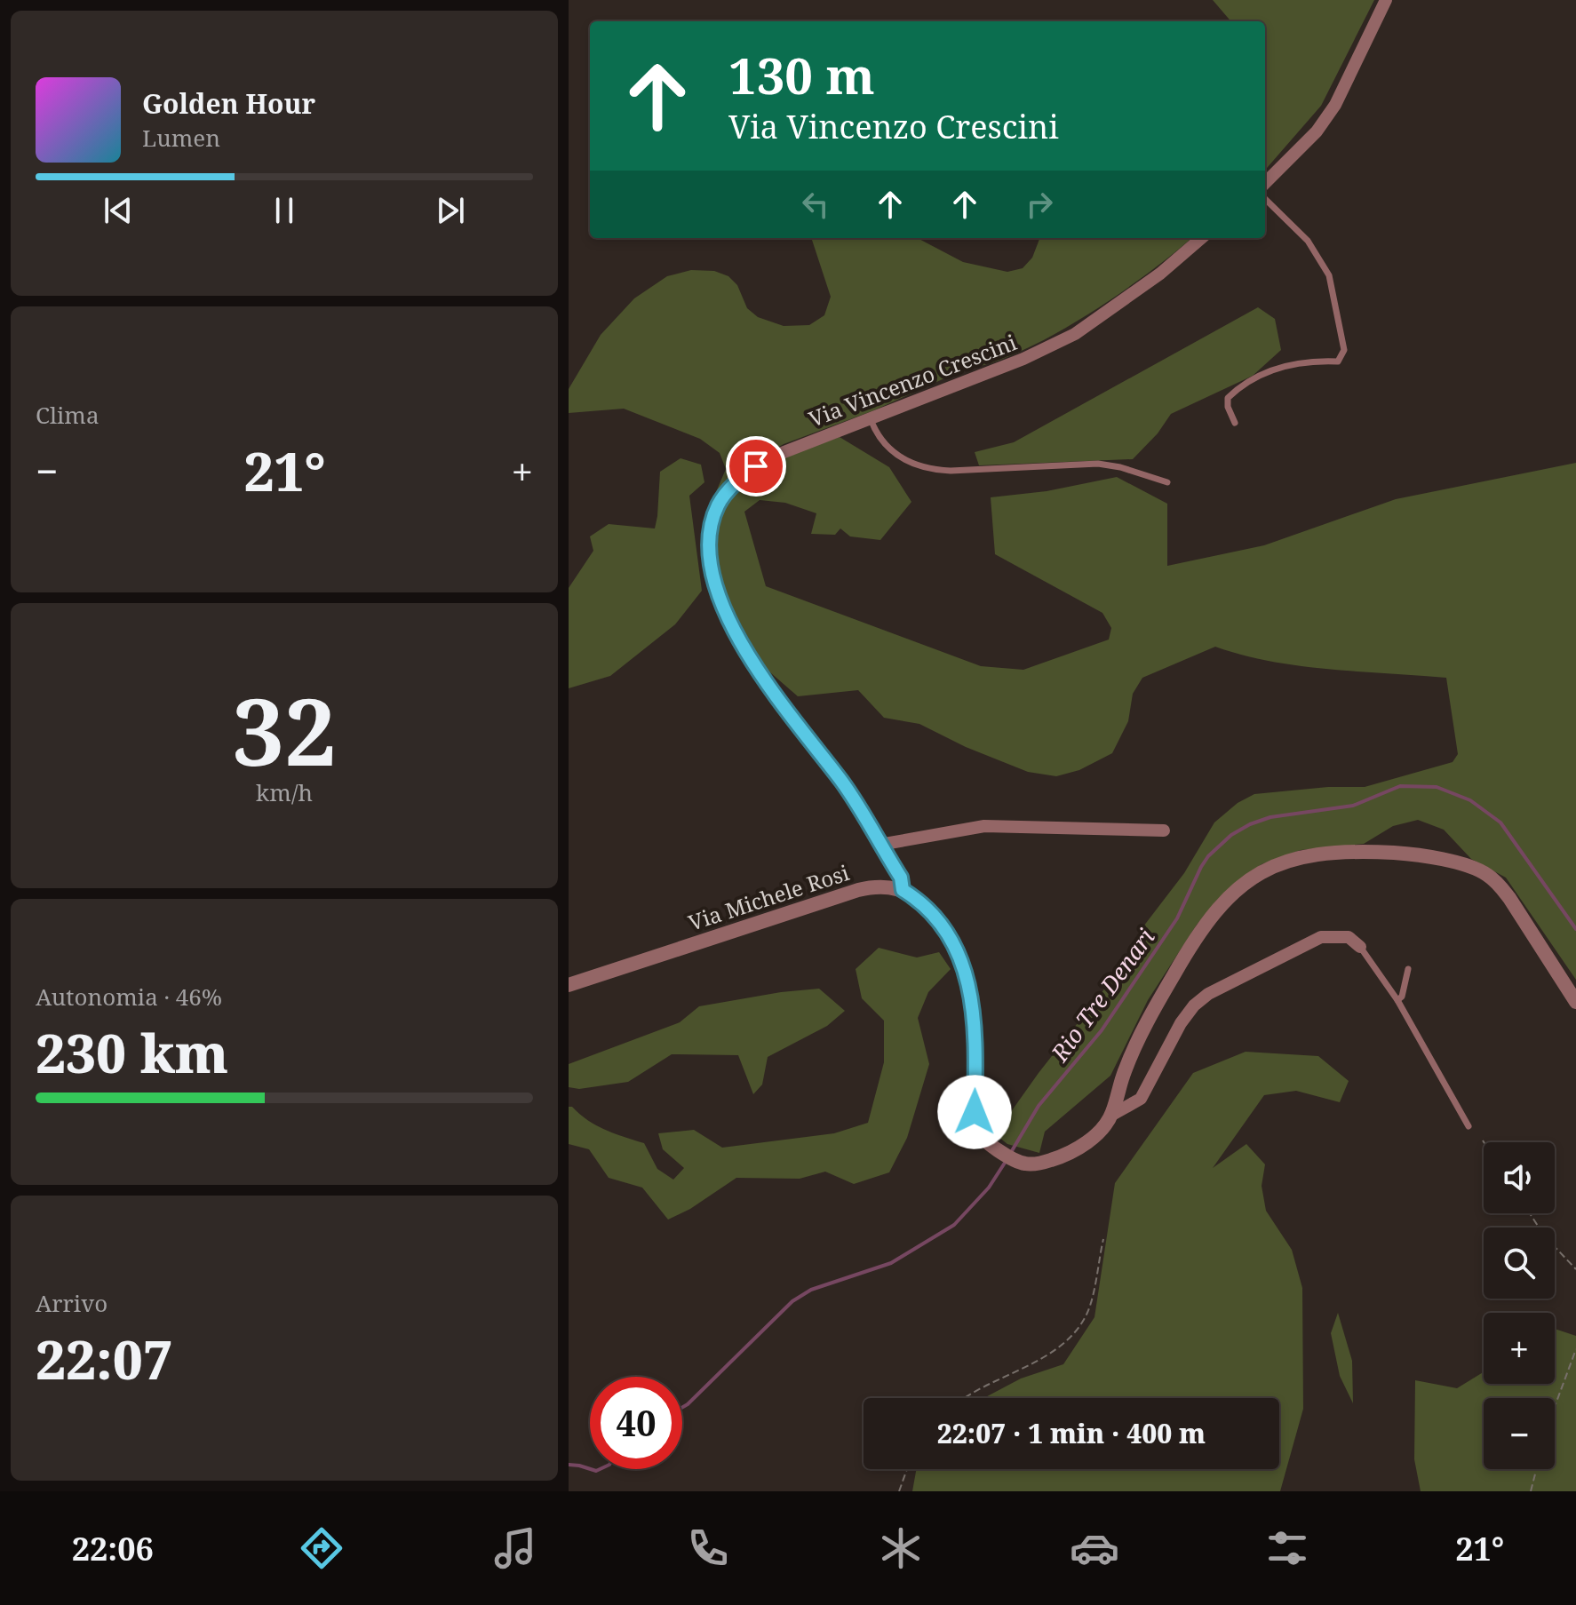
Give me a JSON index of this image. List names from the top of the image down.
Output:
{
  "streets": {
    "street": ["Via Vincenzo Crescini", "Via Michele Rosi"]
  },
  "crossings": [
    ["Via Vincenzo Crescini", "Via Michele Rosi"]
  ],
  "water": ["Rio Tre Denari"],
  "page": {
    "turn": ["130 m", "Via Vincenzo Crescini"],
    "song": ["Golden Hour", "Lumen"],
    "tile": [
      "Clima",
      ["32", "km/h"],
      ["Autonomia · 46%", "230 km"],
      ["Arrivo", "22:07"]
    ],
    "heat": ["−", "21°", "+"],
    "map_buttons": ["+", "−"],
    "limit": "40",
    "trip": "22:07 · 1 min · 400 m",
    "tabs": ["22:06", "21°"]
  }
}
